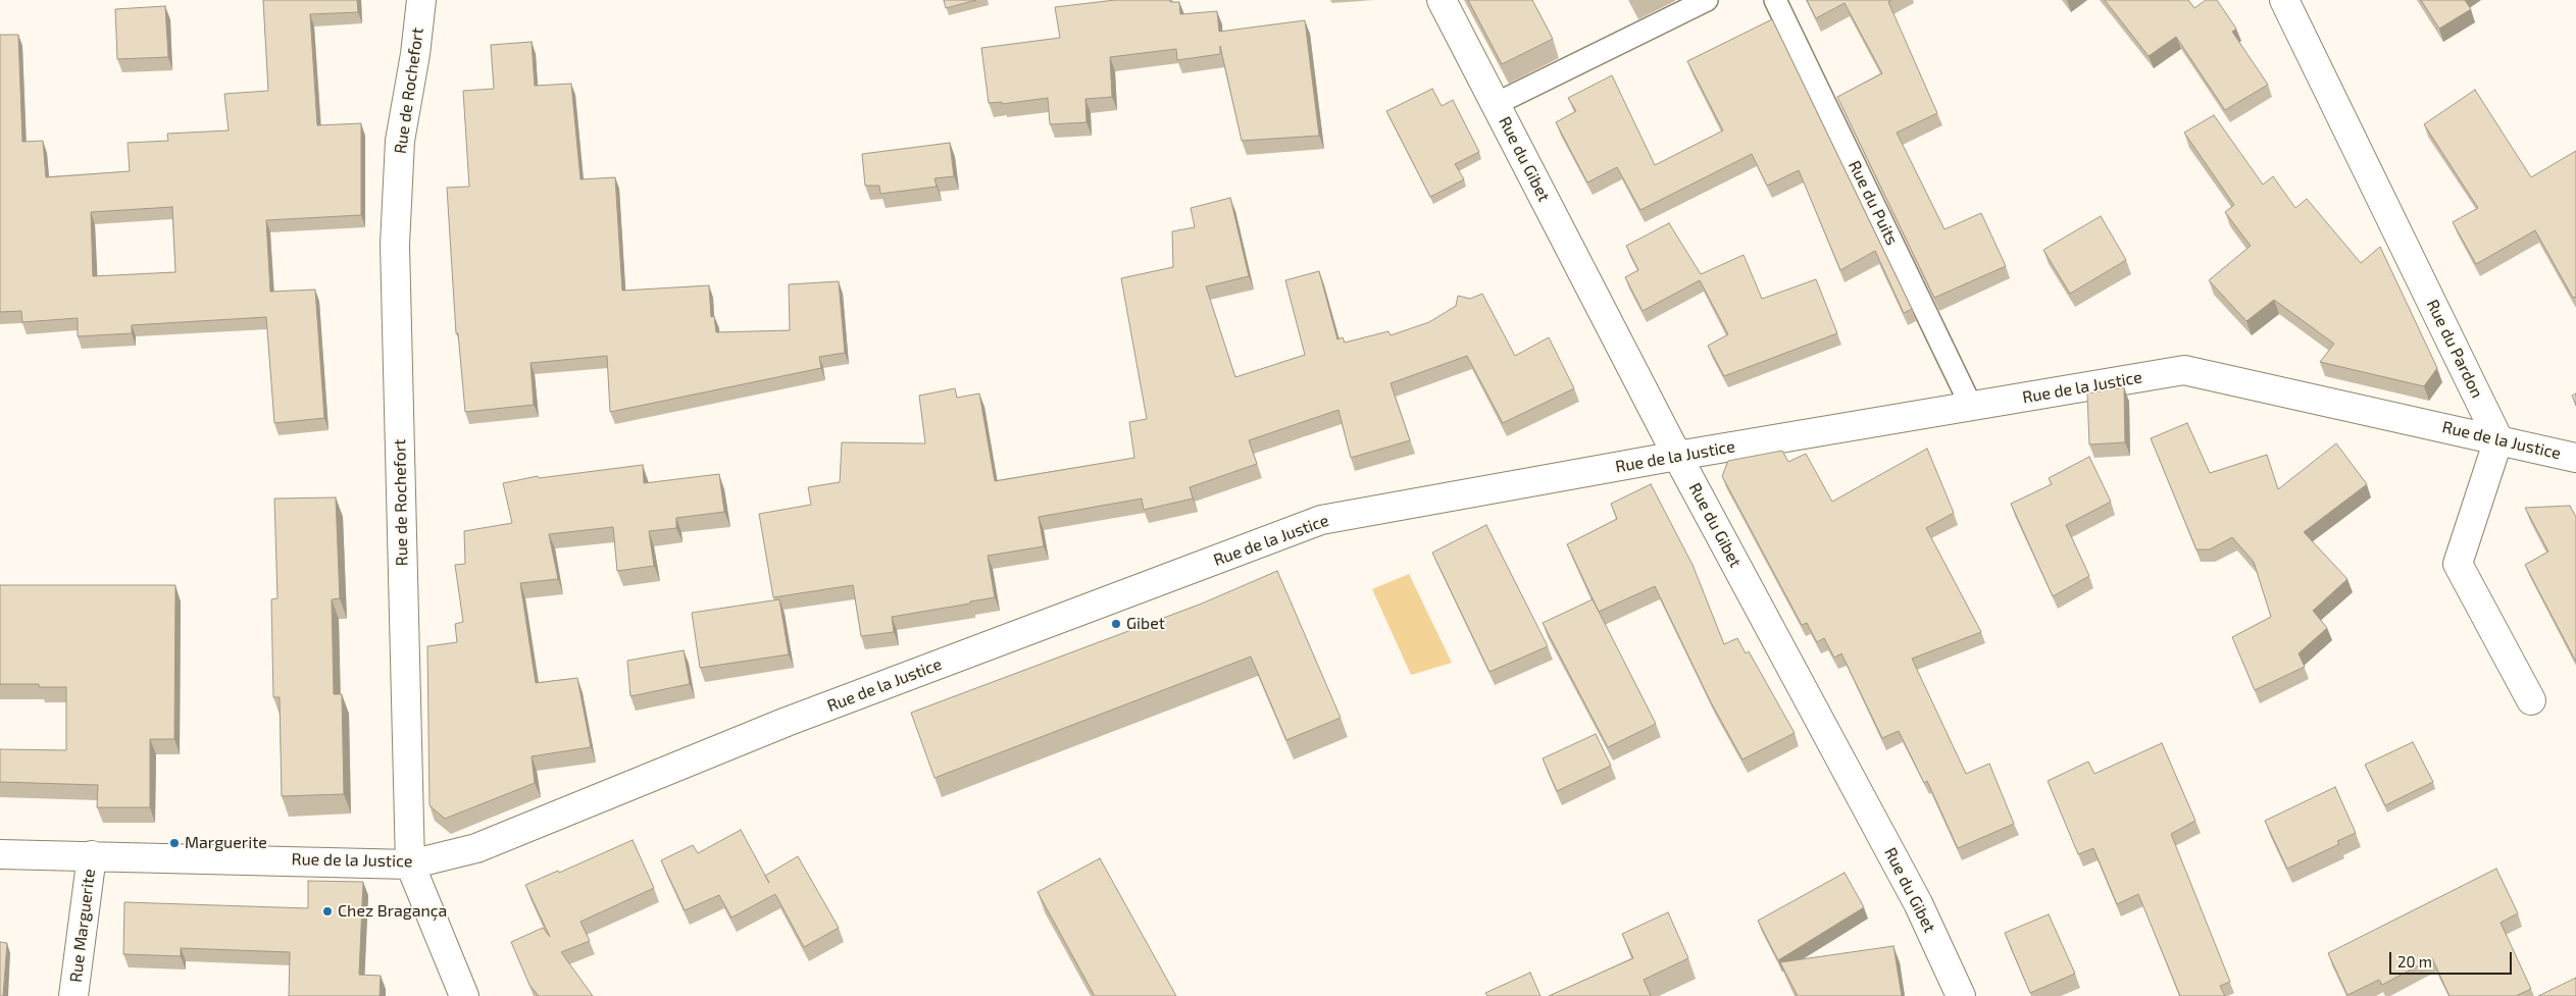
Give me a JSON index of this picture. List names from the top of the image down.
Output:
{
  "streets": {
    "street": [
      "Rue de Rochefort",
      "Rue du Gibet",
      "Rue du Pardon",
      "Rue de la Justice",
      "Rue Marguerite"
    ],
    "lane": ["Rue du Puits"]
  },
  "crossings": [
    ["Rue de Rochefort", "Rue de la Justice"],
    ["Rue du Gibet", "Rue de la Justice"],
    ["Rue du Puits", "Rue de la Justice"],
    ["Rue du Pardon", "Rue de la Justice"],
    ["Rue de la Justice", "Rue Marguerite"]
  ],
  "places": ["Gibet", "Marguerite", "Chez Bragança"],
  "scale_bar": "20 m"
}
